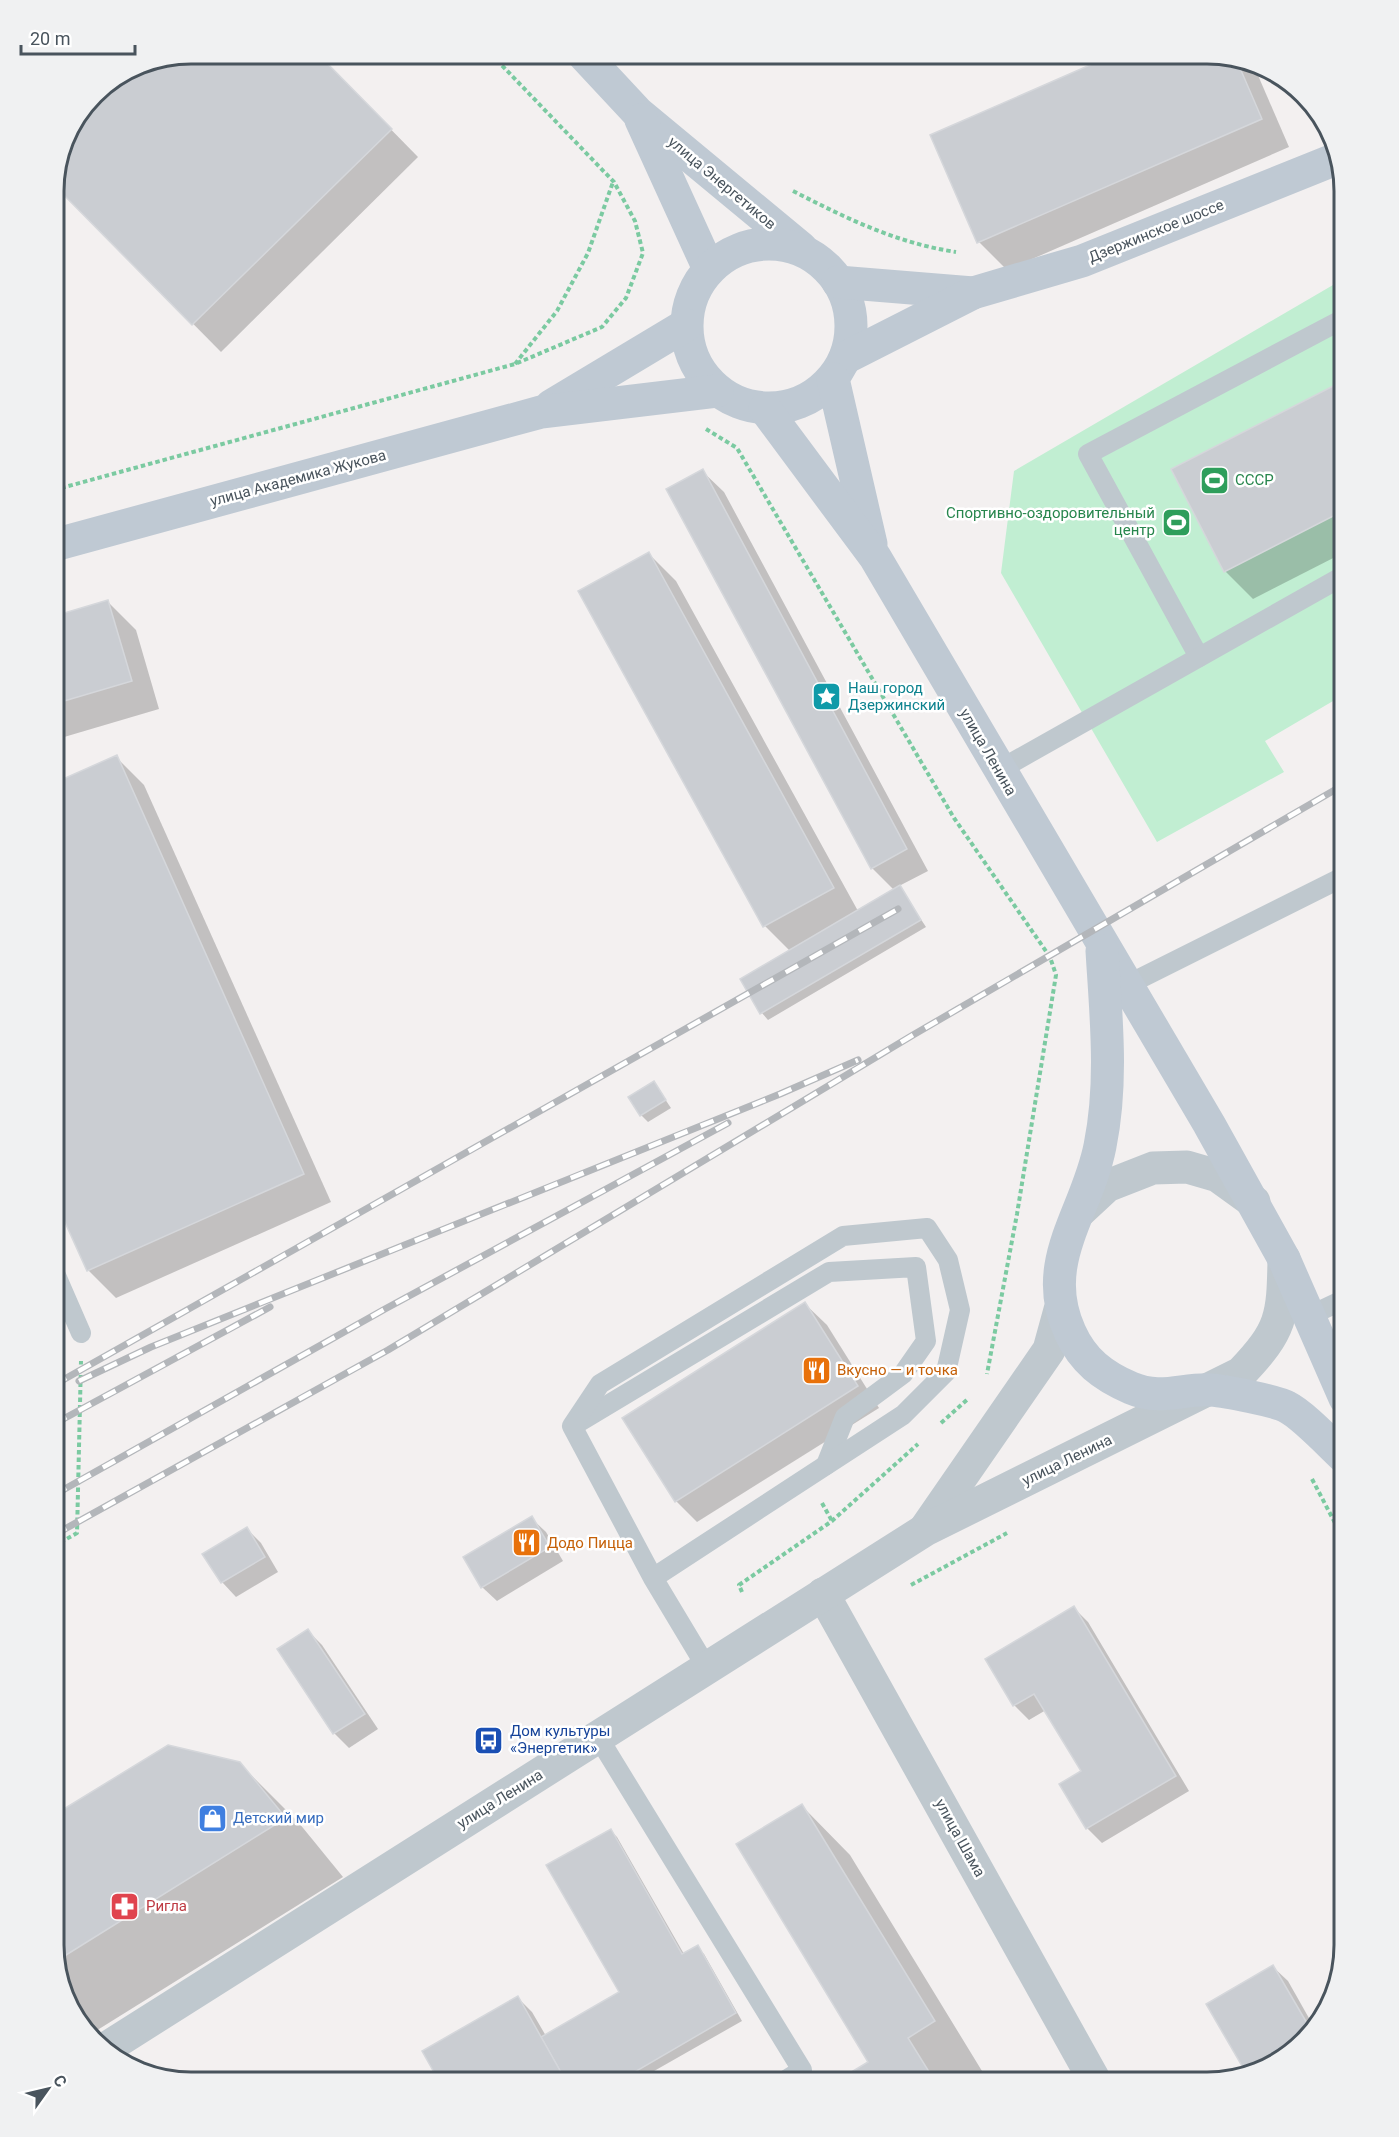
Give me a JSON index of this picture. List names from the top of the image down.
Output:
{
  "streets": {
    "main road": [
      "улица Энергетиков",
      "Дзержинское шоссе",
      "улица Академика Жукова",
      "улица Ленина"
    ],
    "street": ["улица Шама"]
  },
  "crossings": [
    ["улица Энергетиков", "Дзержинское шоссе"],
    ["улица Энергетиков", "улица Академика Жукова"],
    ["улица Энергетиков", "улица Ленина"],
    ["Дзержинское шоссе", "улица Академика Жукова"],
    ["Дзержинское шоссе", "улица Ленина"],
    ["улица Академика Жукова", "улица Ленина"],
    ["улица Ленина", "улица Шама"]
  ],
  "places": {
    "sports": ["СССР", "Спортивно-оздоровительный центр"],
    "place": ["Наш город Дзержинский"],
    "restaurant": ["Вкусно — и точка", "Додо Пицца"],
    "bus stop": ["Дом культуры «Энергетик»"],
    "shop": ["Детский мир"],
    "pharmacy": ["Ригла"]
  },
  "scale_bar": "20 m",
  "north": "top right"
}
